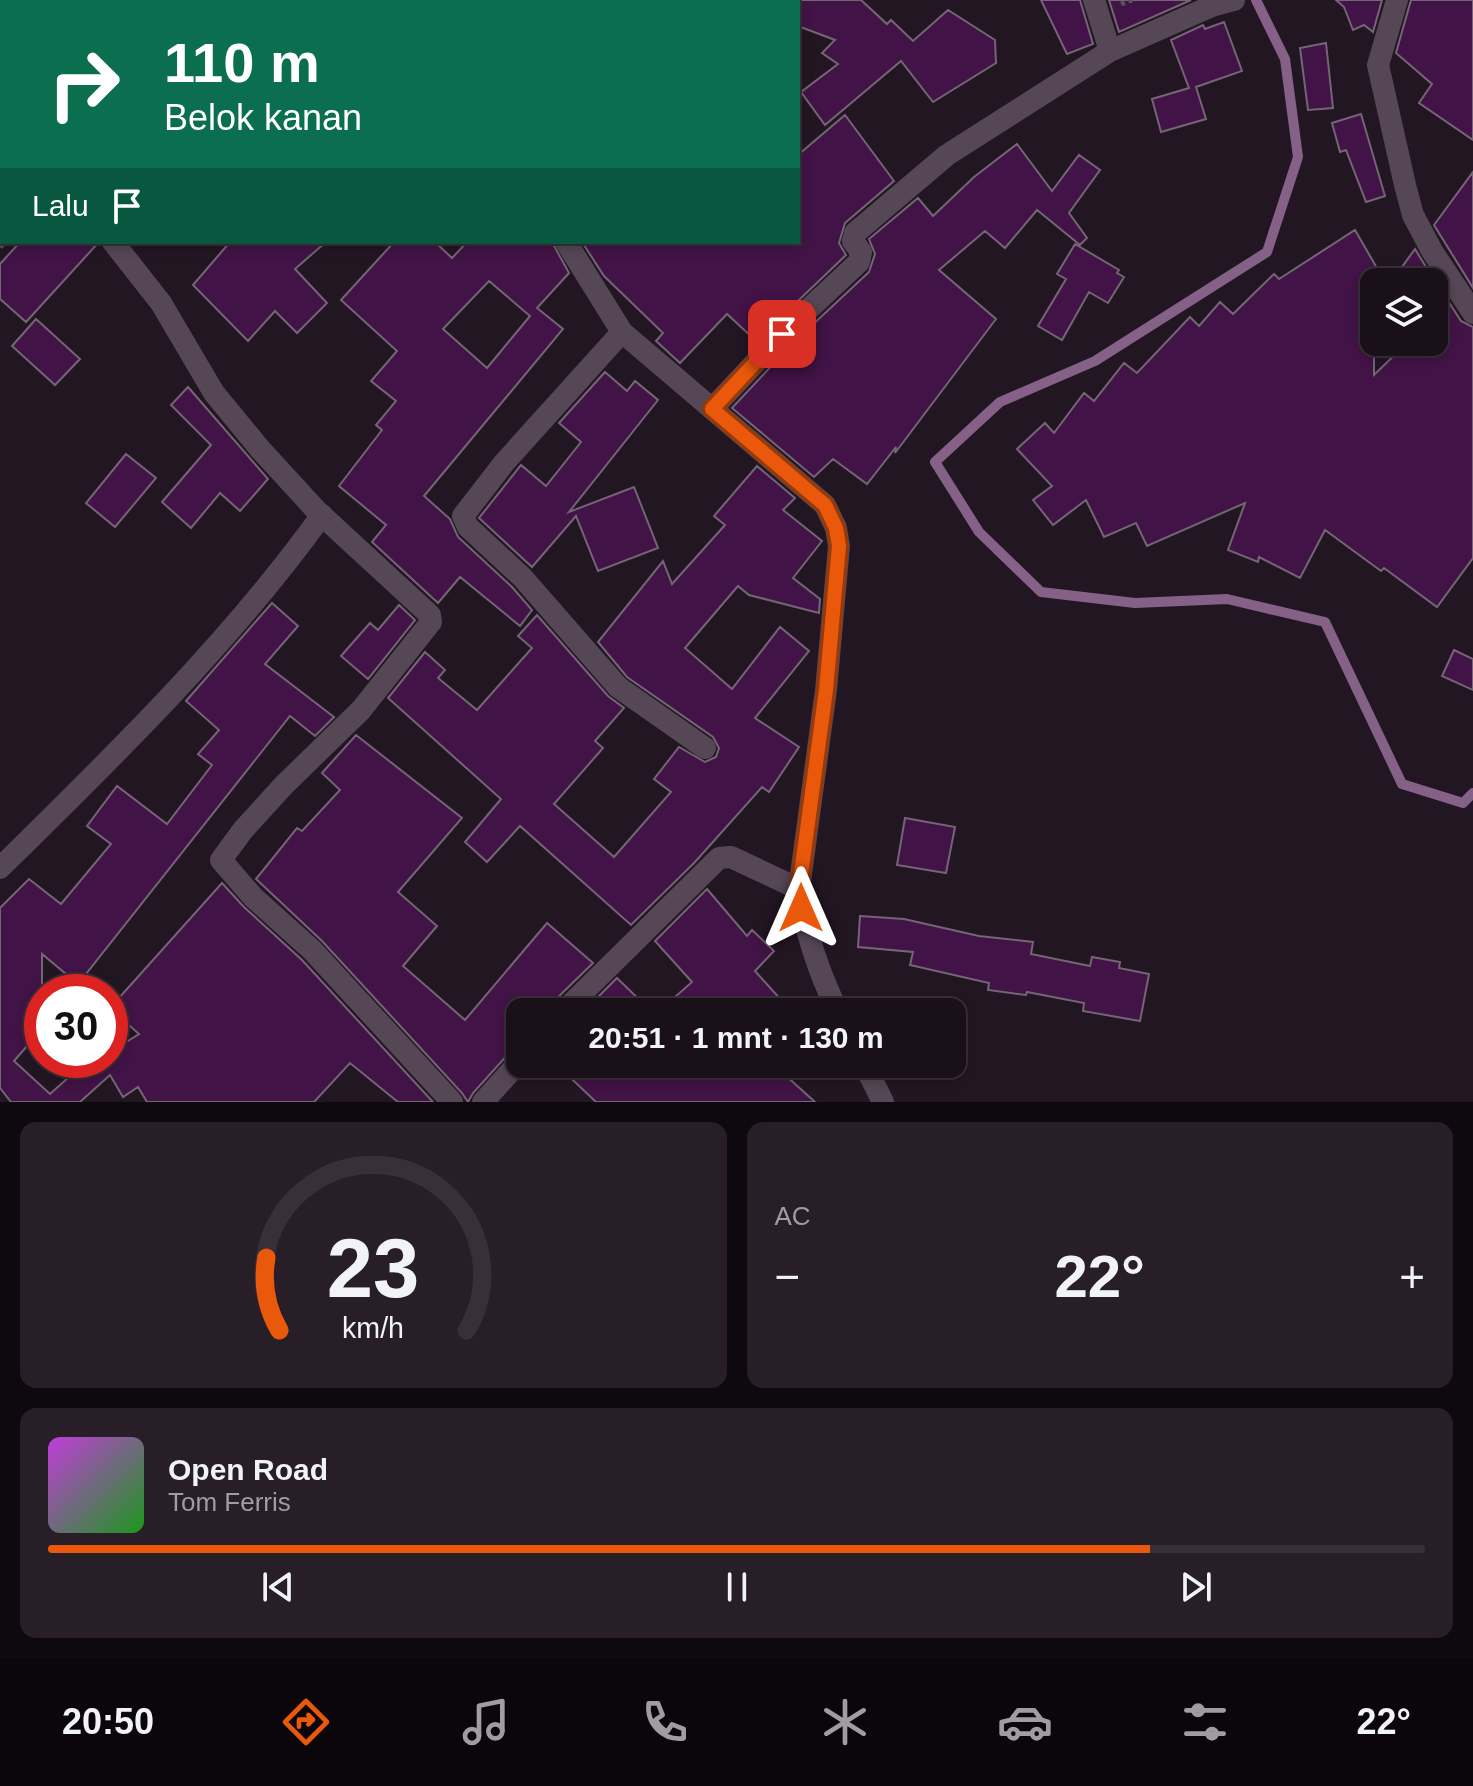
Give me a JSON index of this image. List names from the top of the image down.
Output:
{
  "page": {
    "turn": ["110 m", "Belok kanan"],
    "then": "Lalu",
    "limit": "30",
    "trip": "20:51 · 1 mnt · 130 m",
    "tile": "AC",
    "heat": ["−", "22°", "+"],
    "song": ["Open Road", "Tom Ferris"],
    "tabs": ["20:50", "22°"],
    "gauge": ["23", "km/h"]
  }
}
